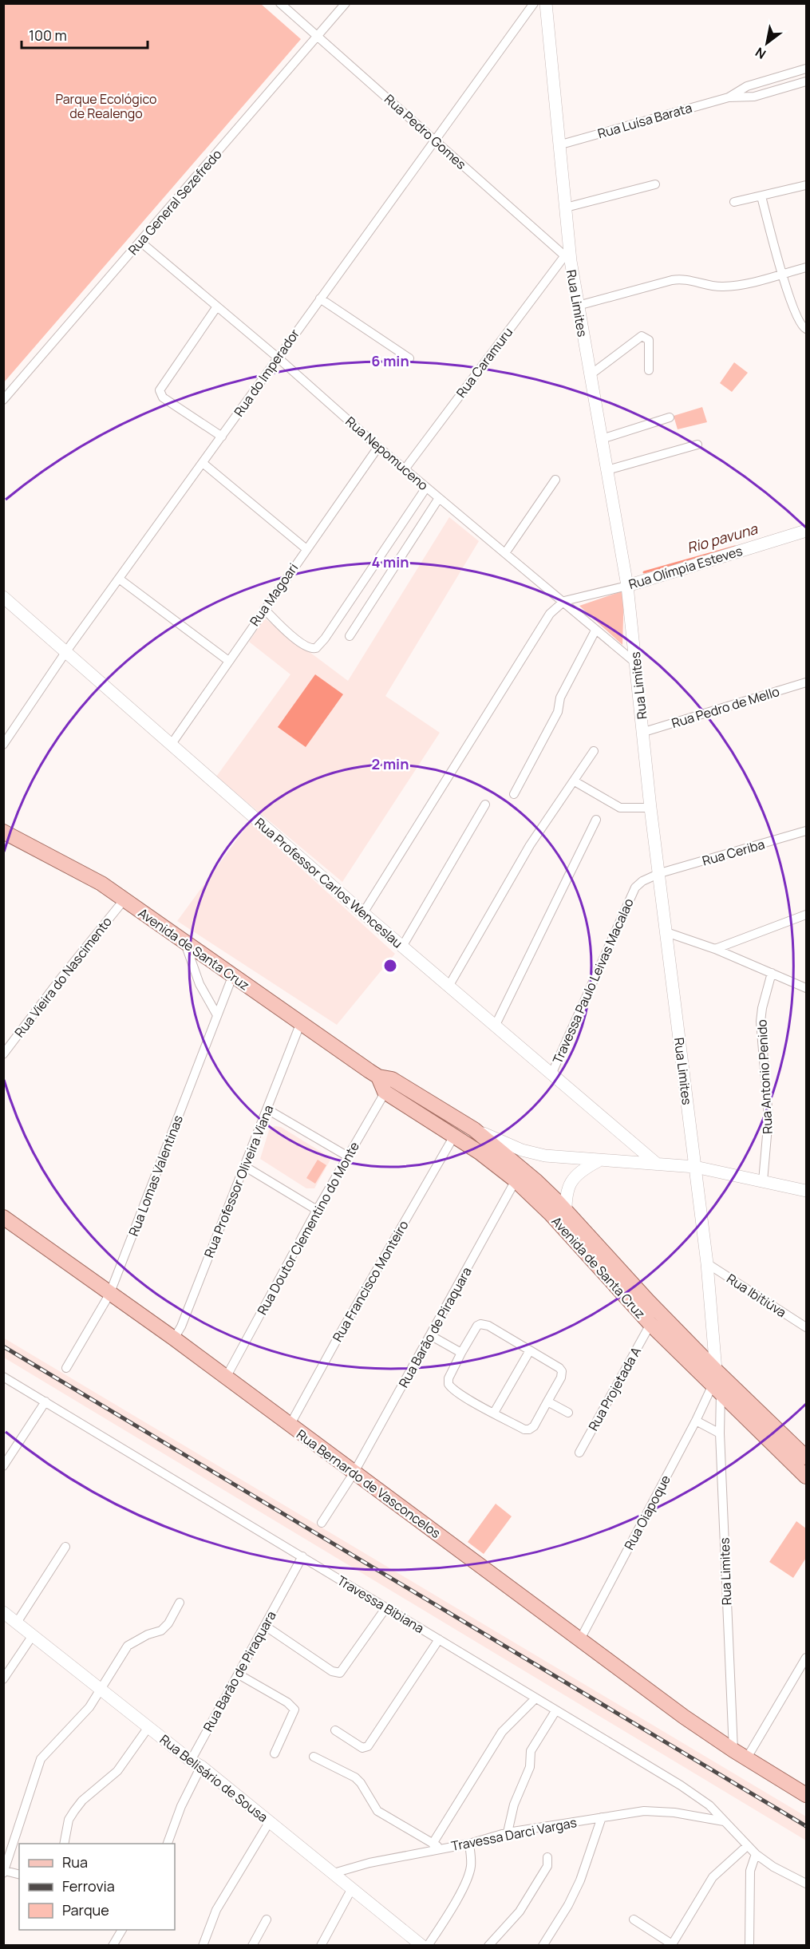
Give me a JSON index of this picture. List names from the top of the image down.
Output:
{
  "streets": {
    "main road": ["Avenida de Santa Cruz", "Rua Bernardo de Vasconcelos"],
    "street": [
      "Rua Luísa Barata",
      "Rua Pedro Gomes",
      "Rua General Sezefredo",
      "Rua Limites",
      "Rua Caramuru",
      "Rua do Imperador",
      "Rua Nepomuceno",
      "Rua Olímpia Esteves",
      "Rua Magoari",
      "Rua Pedro de Mello",
      "Rua Ceriba",
      "Rua Professor Carlos Wenceslau",
      "Rua Vieira do Nascimento",
      "Travessa Paulo Leivas Macalao",
      "Rua Antonio Penido",
      "Rua Lomas Valentinas",
      "Rua Professor Oliveira Viana",
      "Rua Doutor Clementino do Monte",
      "Rua Francisco Monteiro",
      "Rua Ibitiúva",
      "Rua Barão de Piraquara",
      "Rua Projetada A",
      "Rua Oiapoque",
      "Travessa Bibiana",
      "Rua Belisário de Sousa",
      "Travessa Darci Vargas"
    ]
  },
  "crossings": [
    ["Rua Luísa Barata", "Rua Limites"],
    ["Rua Pedro Gomes", "Rua General Sezefredo"],
    ["Rua Pedro Gomes", "Rua Limites"],
    ["Rua Pedro Gomes", "Rua Caramuru"],
    ["Rua Pedro Gomes", "Rua do Imperador"],
    ["Rua General Sezefredo", "Rua Nepomuceno"],
    ["Rua Limites", "Rua Caramuru"],
    ["Rua Limites", "Rua Nepomuceno"],
    ["Rua Limites", "Rua Olímpia Esteves"],
    ["Rua Limites", "Rua Pedro de Mello"],
    ["Rua Limites", "Rua Ceriba"],
    ["Rua Limites", "Avenida de Santa Cruz"],
    ["Rua Limites", "Travessa Paulo Leivas Macalao"],
    ["Rua Limites", "Rua Ibitiúva"],
    ["Rua Limites", "Rua Bernardo de Vasconcelos"],
    ["Rua Limites", "Rua Oiapoque"],
    ["Rua Caramuru", "Rua Nepomuceno"],
    ["Rua do Imperador", "Rua Nepomuceno"],
    ["Rua do Imperador", "Rua Professor Carlos Wenceslau"],
    ["Rua Nepomuceno", "Rua Olímpia Esteves"],
    ["Rua Nepomuceno", "Rua Magoari"],
    ["Rua Magoari", "Rua Professor Carlos Wenceslau"],
    ["Rua Ceriba", "Travessa Paulo Leivas Macalao"],
    ["Rua Professor Carlos Wenceslau", "Travessa Paulo Leivas Macalao"],
    ["Avenida de Santa Cruz", "Rua Vieira do Nascimento"],
    ["Avenida de Santa Cruz", "Rua Lomas Valentinas"],
    ["Avenida de Santa Cruz", "Rua Professor Oliveira Viana"],
    ["Avenida de Santa Cruz", "Rua Doutor Clementino do Monte"],
    ["Avenida de Santa Cruz", "Rua Francisco Monteiro"],
    ["Avenida de Santa Cruz", "Rua Barão de Piraquara"],
    ["Avenida de Santa Cruz", "Rua Projetada A"],
    ["Avenida de Santa Cruz", "Rua Oiapoque"],
    ["Rua Lomas Valentinas", "Rua Bernardo de Vasconcelos"],
    ["Rua Professor Oliveira Viana", "Rua Bernardo de Vasconcelos"],
    ["Rua Doutor Clementino do Monte", "Rua Bernardo de Vasconcelos"],
    ["Rua Francisco Monteiro", "Rua Bernardo de Vasconcelos"],
    ["Rua Barão de Piraquara", "Rua Bernardo de Vasconcelos"],
    ["Rua Barão de Piraquara", "Travessa Bibiana"],
    ["Rua Barão de Piraquara", "Rua Belisário de Sousa"],
    ["Rua Bernardo de Vasconcelos", "Rua Oiapoque"],
    ["Travessa Bibiana", "Travessa Darci Vargas"],
    ["Rua Belisário de Sousa", "Travessa Darci Vargas"]
  ],
  "water": ["Rio pavuna"],
  "parks": ["Parque Ecológico de Realengo"],
  "legend": ["Rua", "Ferrovia", "Parque"],
  "scale_bar": "100 m",
  "north": "bottom left",
  "rings": ["6 min", "4 min", "2 min"]
}
